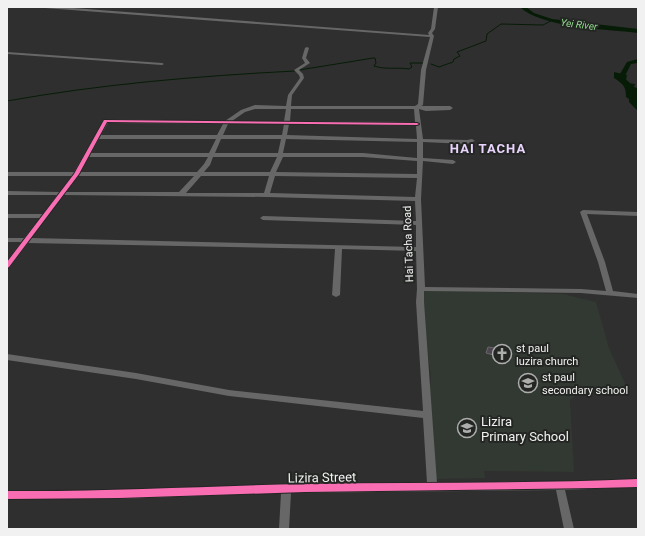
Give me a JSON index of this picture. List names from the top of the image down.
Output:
{
  "streets": {
    "street": ["Hai Tacha Road", "Lizira Street"]
  },
  "crossings": [
    ["Hai Tacha Road", "Lizira Street"]
  ],
  "districts": ["HAI TACHA"],
  "water": ["Yei River"],
  "places": {
    "church": ["st paul luzira church"],
    "school or university": ["st paul secondary school", "Lizira Primary School"]
  }
}
